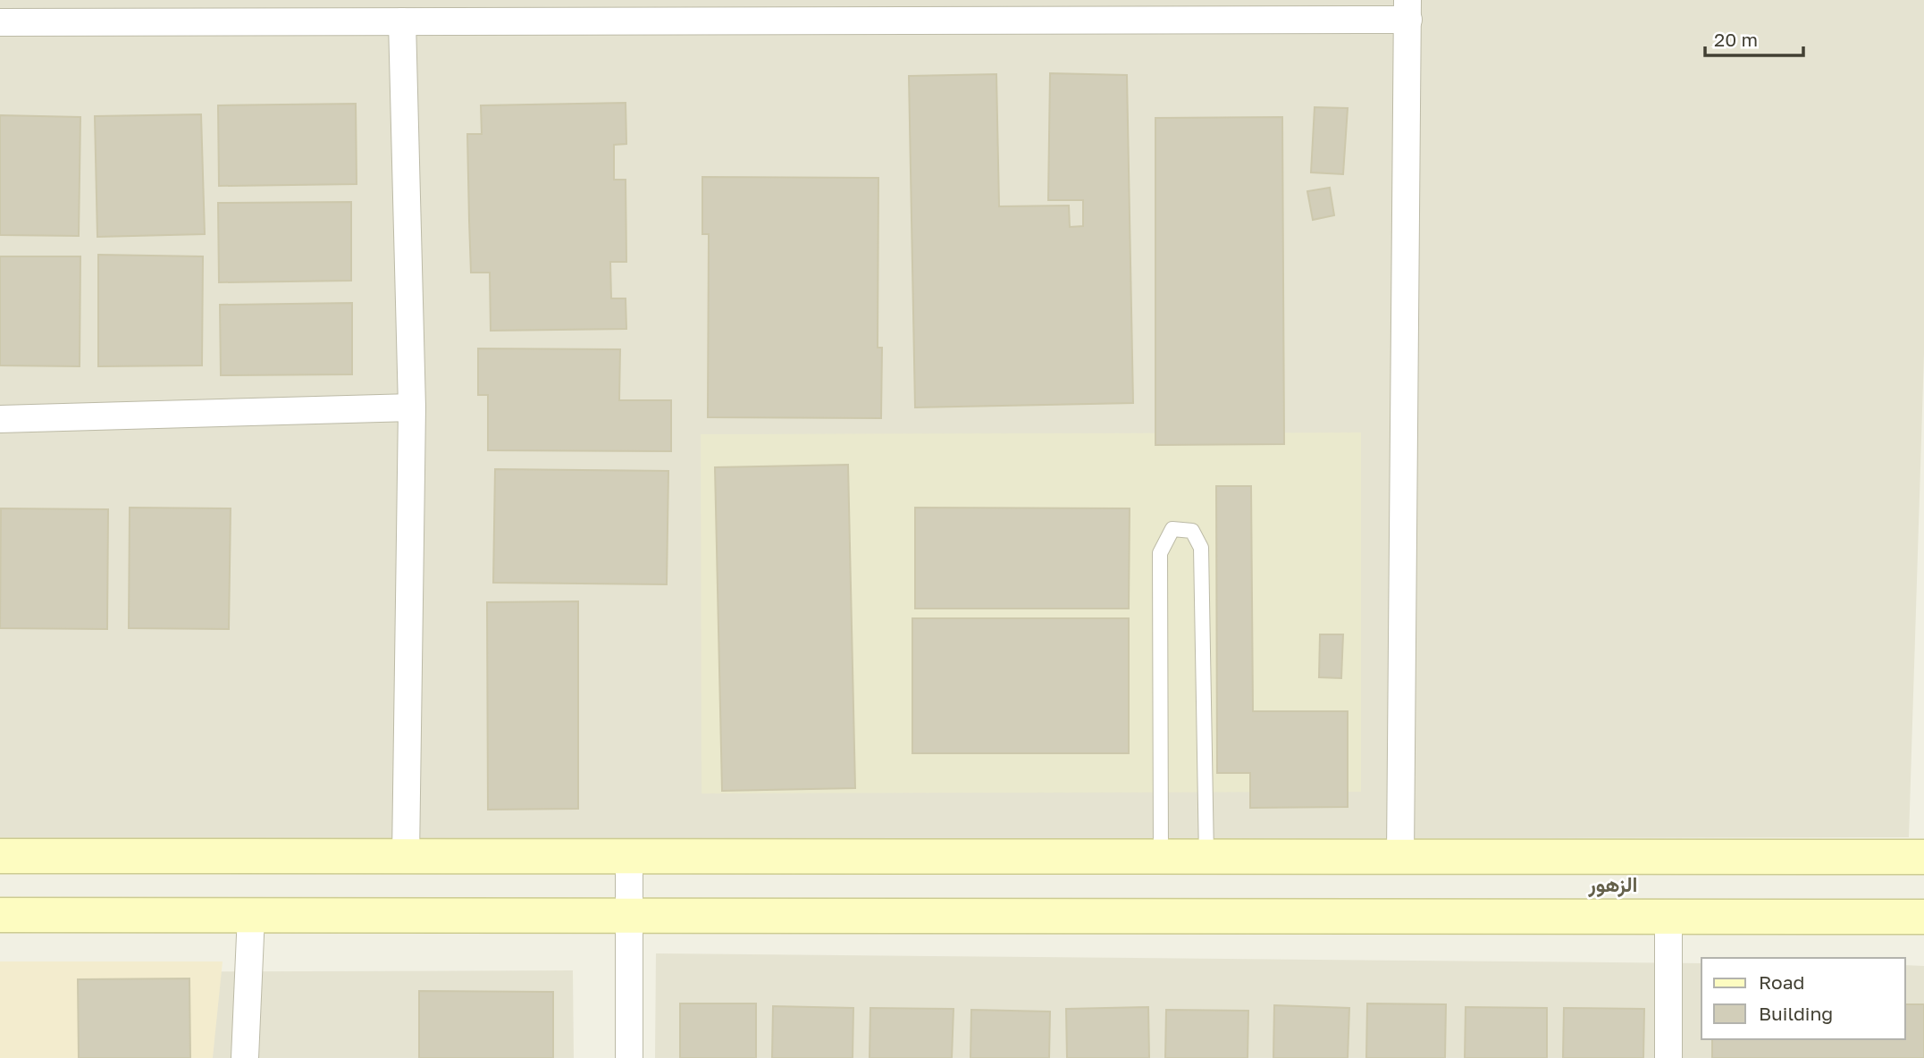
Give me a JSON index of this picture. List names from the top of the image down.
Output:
{
  "districts": ["الزهور"],
  "legend": ["Road", "Building"],
  "scale_bar": "20 m"
}
